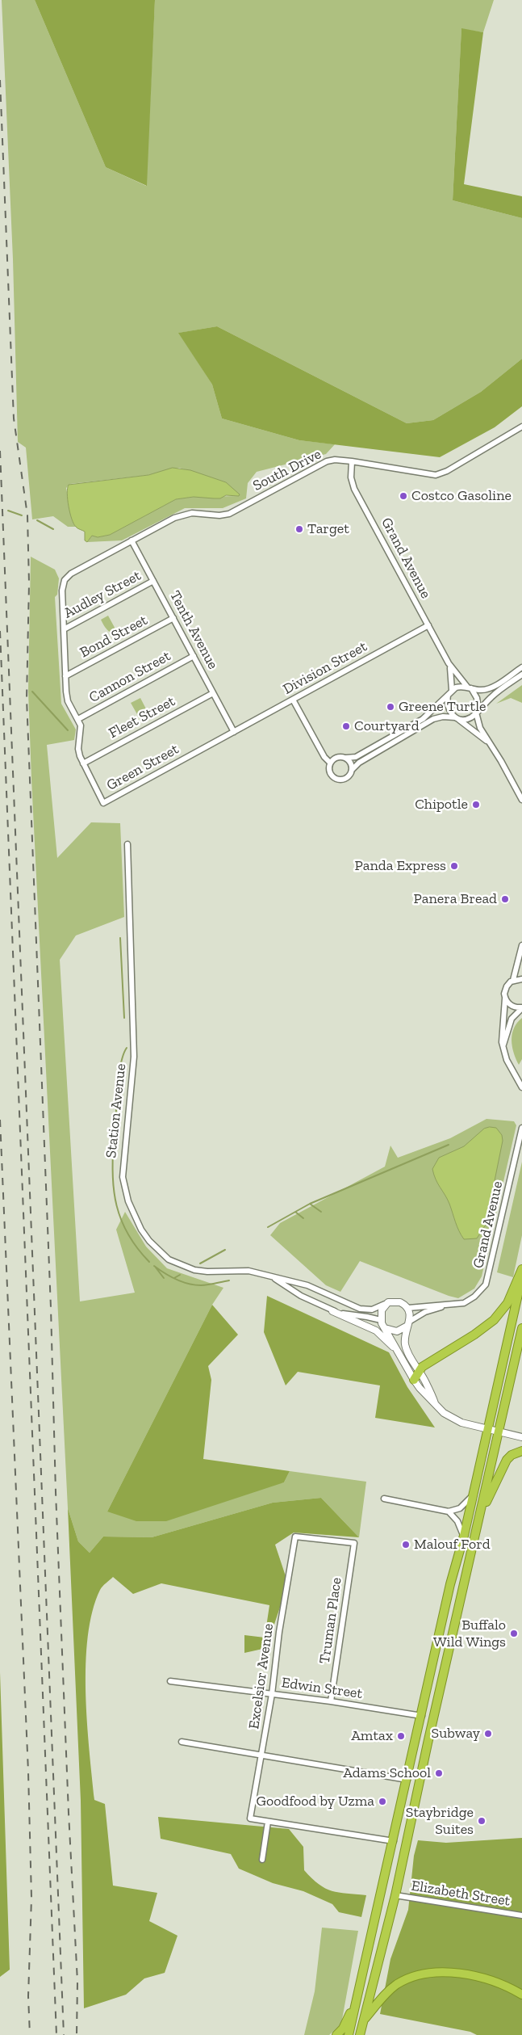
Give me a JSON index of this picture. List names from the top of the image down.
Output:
{
  "streets": {
    "street": [
      "South Drive",
      "Grand Avenue",
      "Audley Street",
      "Tenth Avenue",
      "Bond Street",
      "Division Street",
      "Cannon Street",
      "Fleet Street",
      "Green Street",
      "Station Avenue",
      "Truman Place",
      "Excelsior Avenue",
      "Edwin Street",
      "Elizabeth Street"
    ]
  },
  "crossings": [
    ["South Drive", "Grand Avenue"],
    ["South Drive", "Tenth Avenue"],
    ["South Drive", "Green Street"],
    ["Grand Avenue", "Division Street"],
    ["Grand Avenue", "Station Avenue"],
    ["Audley Street", "Tenth Avenue"],
    ["Audley Street", "Green Street"],
    ["Tenth Avenue", "Bond Street"],
    ["Tenth Avenue", "Division Street"],
    ["Tenth Avenue", "Cannon Street"],
    ["Tenth Avenue", "Fleet Street"],
    ["Tenth Avenue", "Green Street"],
    ["Bond Street", "Green Street"],
    ["Division Street", "Green Street"],
    ["Cannon Street", "Green Street"],
    ["Fleet Street", "Green Street"],
    ["Truman Place", "Excelsior Avenue"],
    ["Truman Place", "Edwin Street"],
    ["Excelsior Avenue", "Edwin Street"]
  ],
  "places": [
    "Costco Gasoline",
    "Target",
    "Greene Turtle",
    "Courtyard",
    "Chipotle",
    "Panda Express",
    "Panera Bread",
    "Malouf Ford",
    "Buffalo Wild Wings",
    "Subway",
    "Amtax",
    "Adams School",
    "Goodfood by Uzma",
    "Staybridge Suites"
  ]
}
